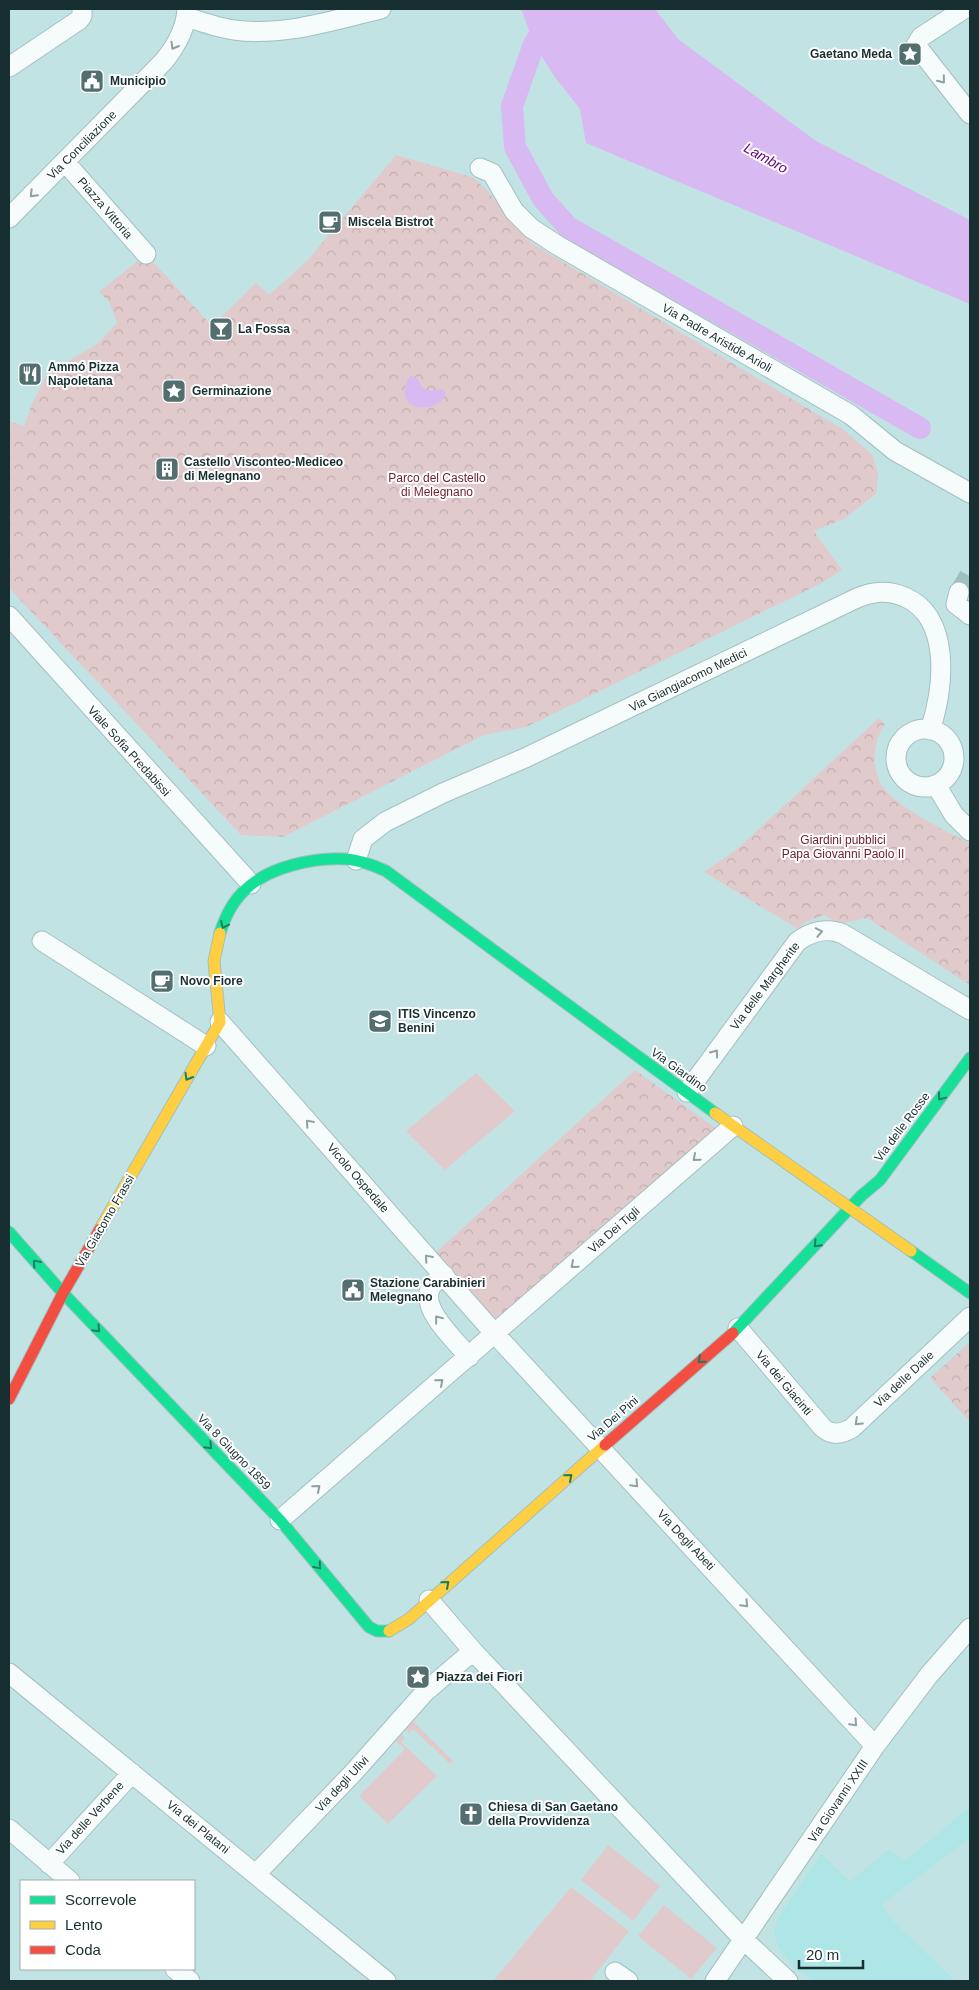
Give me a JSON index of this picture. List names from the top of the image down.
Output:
{
  "streets": {
    "street": [
      "Via Conciliazione",
      "Piazza Vittoria",
      "Via Padre Aristide Arioli",
      "Via Giangiacomo Medici",
      "Viale Sofia Predabissi",
      "Via delle Margherite",
      "Via Giardino",
      "Via delle Rosse",
      "Vicolo Ospedale",
      "Via Giacomo Frassi",
      "Via Dei Tigli",
      "Via delle Dalie",
      "Via dei Giacinti",
      "Via Dei Pini",
      "Via 8 Giugno 1859",
      "Via Degli Abeti",
      "Via degli Ulivi",
      "Via Giovanni XXIII",
      "Via delle Verbene",
      "Via dei Platani"
    ]
  },
  "crossings": [
    ["Via Conciliazione", "Piazza Vittoria"],
    ["Via Giangiacomo Medici", "Via Giardino"],
    ["Viale Sofia Predabissi", "Via Giardino"],
    ["Via delle Margherite", "Via Giardino"],
    ["Via Giardino", "Via delle Rosse"],
    ["Via Giardino", "Via Dei Tigli"],
    ["Via Giardino", "Via Dei Pini"],
    ["Via delle Rosse", "Via Dei Pini"],
    ["Vicolo Ospedale", "Via Giacomo Frassi"],
    ["Vicolo Ospedale", "Via Dei Tigli"],
    ["Vicolo Ospedale", "Via Degli Abeti"],
    ["Via Giacomo Frassi", "Via 8 Giugno 1859"],
    ["Via Dei Tigli", "Via Degli Abeti"],
    ["Via delle Dalie", "Via dei Giacinti"],
    ["Via dei Giacinti", "Via Dei Pini"],
    ["Via Dei Pini", "Via 8 Giugno 1859"],
    ["Via Dei Pini", "Via Degli Abeti"],
    ["Via Degli Abeti", "Via Giovanni XXIII"],
    ["Via degli Ulivi", "Via dei Platani"],
    ["Via delle Verbene", "Via dei Platani"]
  ],
  "one_way": [
    "Via delle Rosse",
    "Vicolo Ospedale",
    "Via Giacomo Frassi",
    "Via Dei Tigli",
    "Via delle Dalie",
    "Via Degli Abeti"
  ],
  "water": ["Lambro"],
  "parks": ["Parco del Castello di Melegnano", "Giardini pubblici Papa Giovanni Paolo II"],
  "places": {
    "place": ["Gaetano Meda", "Germinazione", "Piazza dei Fiori"],
    "public building": ["Municipio", "Stazione Carabinieri Melegnano"],
    "cafe": ["Miscela Bistrot", "Novo Fiore"],
    "bar": ["La Fossa"],
    "restaurant": ["Ammó Pizza Napoletana"],
    "building": ["Castello Visconteo-Mediceo di Melegnano"],
    "school or university": ["ITIS Vincenzo Benini"],
    "church": ["Chiesa di San Gaetano della Provvidenza"]
  },
  "legend": ["Scorrevole", "Lento", "Coda"],
  "scale_bar": "20 m"
}
